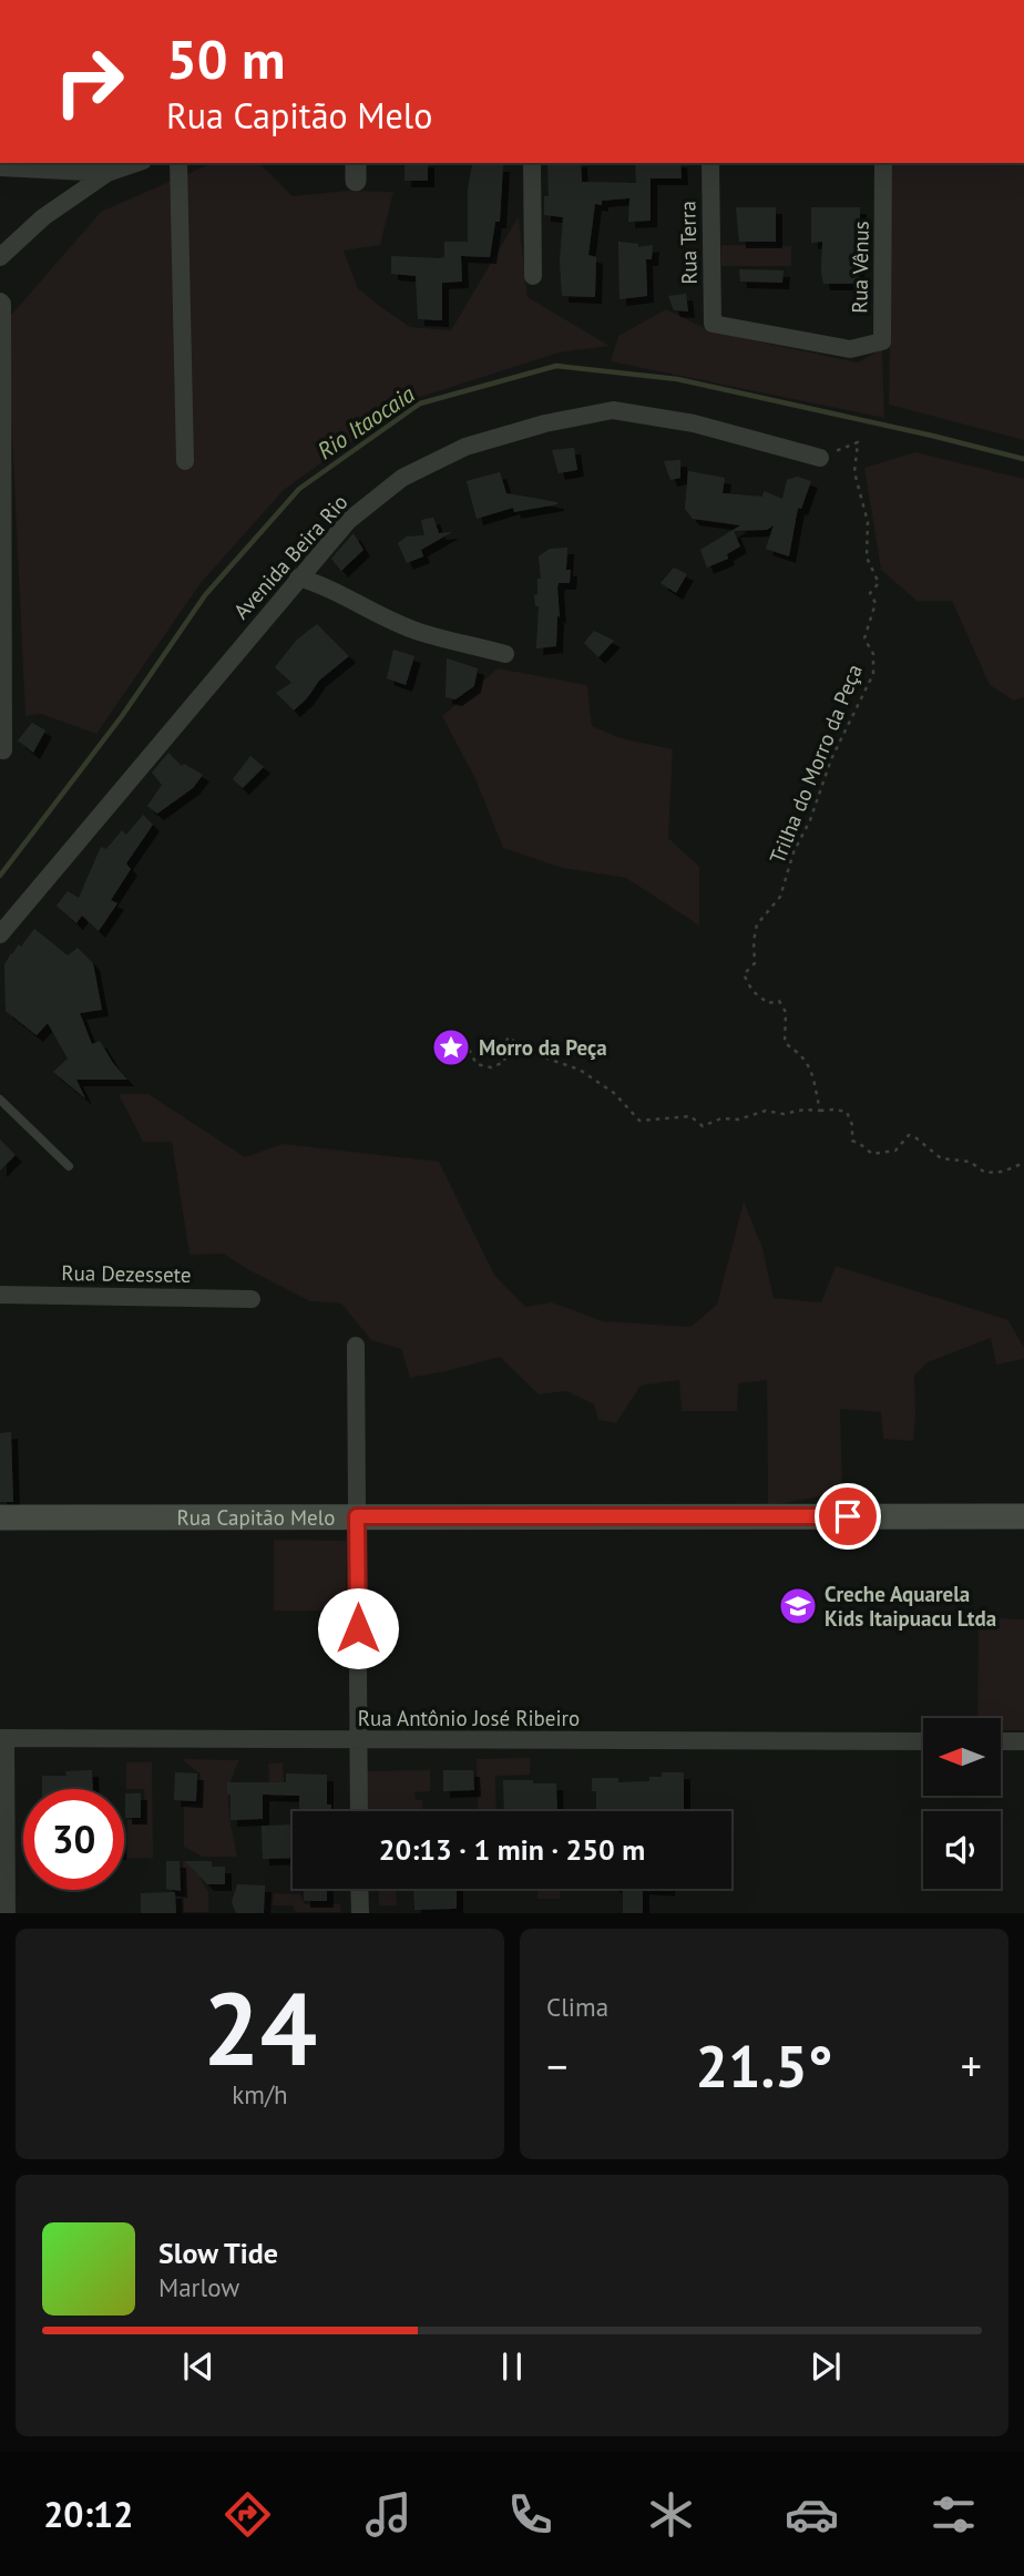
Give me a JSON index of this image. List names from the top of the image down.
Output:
{
  "streets": {
    "main road": ["Rua Capitão Melo"],
    "street": [
      "Rua Terra",
      "Rua Vênus",
      "Avenida Beira Rio",
      "Rua Dezessete",
      "Rua Antônio José Ribeiro"
    ],
    "path": ["Trilha do Morro da Peça"]
  },
  "crossings": [
    ["Rua Terra", "Rua Vênus"],
    ["Avenida Beira Rio", "Trilha do Morro da Peça"]
  ],
  "water": ["Rio Itaocaia"],
  "places": {
    "place": ["Morro da Peça"],
    "school or university": ["Creche Aquarela Kids Itaipuacu Ltda"]
  },
  "north": "left",
  "page": {
    "turn": ["50 m", "Rua Capitão Melo"],
    "limit": "30",
    "trip": "20:13 · 1 min · 250 m",
    "tile": [
      ["24", "km/h"],
      "Clima"
    ],
    "heat": ["−", "21.5°", "+"],
    "song": ["Slow Tide", "Marlow"],
    "tabs": "20:12"
  }
}
